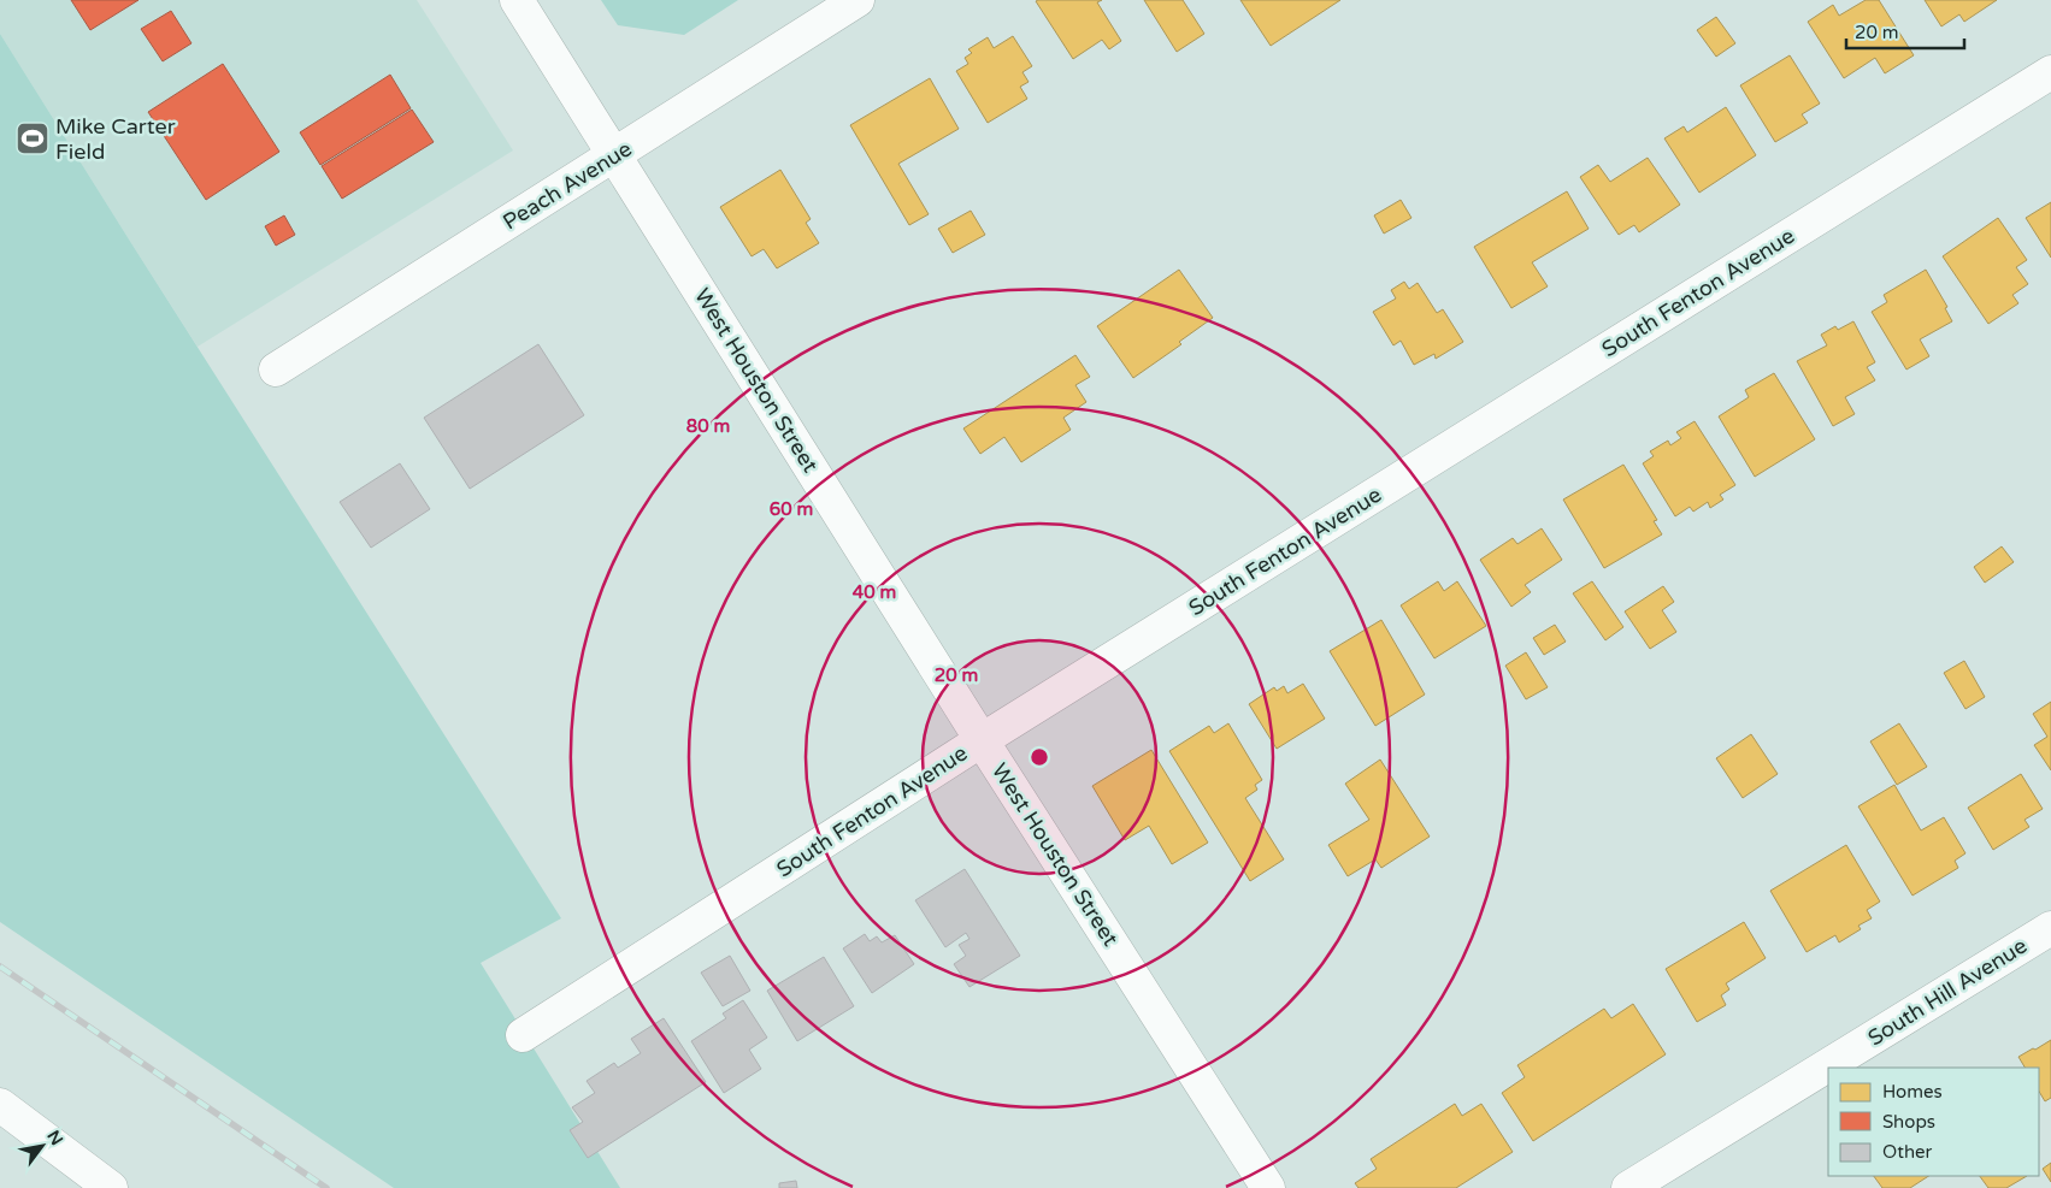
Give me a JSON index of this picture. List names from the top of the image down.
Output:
{
  "streets": {
    "street": [
      "Peach Avenue",
      "South Fenton Avenue",
      "West Houston Street",
      "South Hill Avenue"
    ]
  },
  "crossings": [
    ["Peach Avenue", "West Houston Street"],
    ["South Fenton Avenue", "West Houston Street"]
  ],
  "places": {
    "sports": ["Mike Carter Field"]
  },
  "legend": ["Homes", "Shops", "Other"],
  "scale_bar": "20 m",
  "north": "top right",
  "rings": [
    "80 m",
    "60 m",
    "40 m",
    "20 m"
  ]
}
